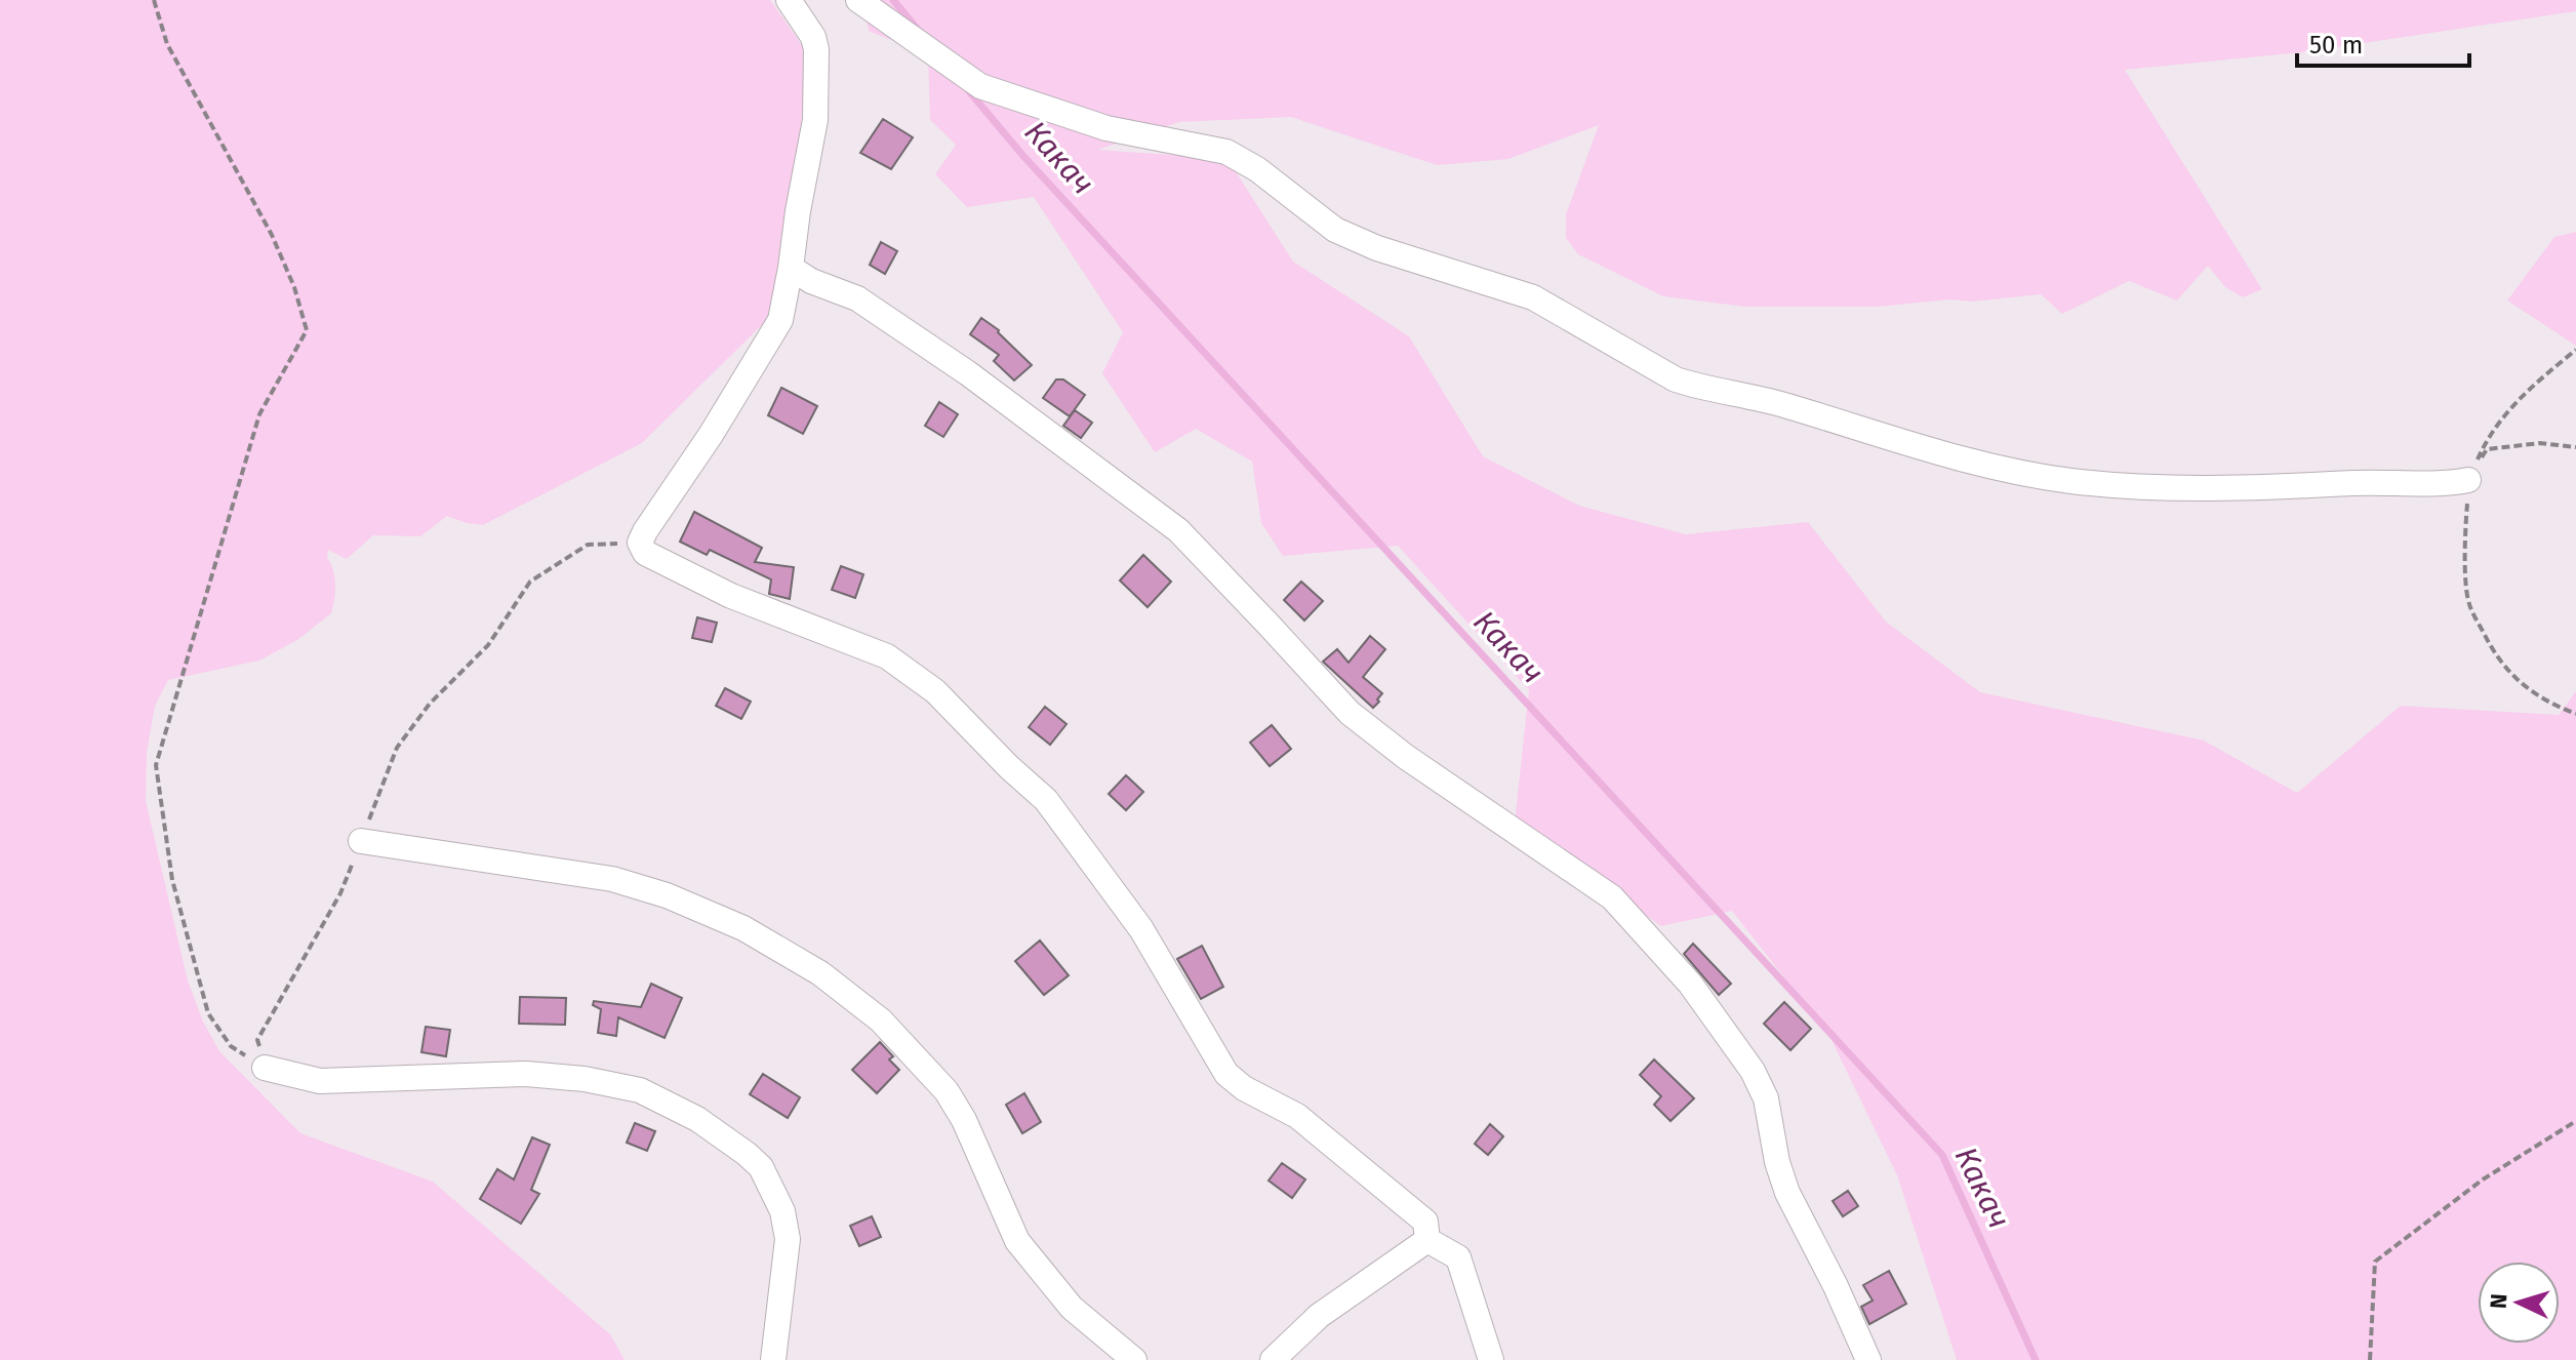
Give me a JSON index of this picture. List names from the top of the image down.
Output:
{
  "water": ["Какач"],
  "scale_bar": "50 m",
  "north": "left"
}
